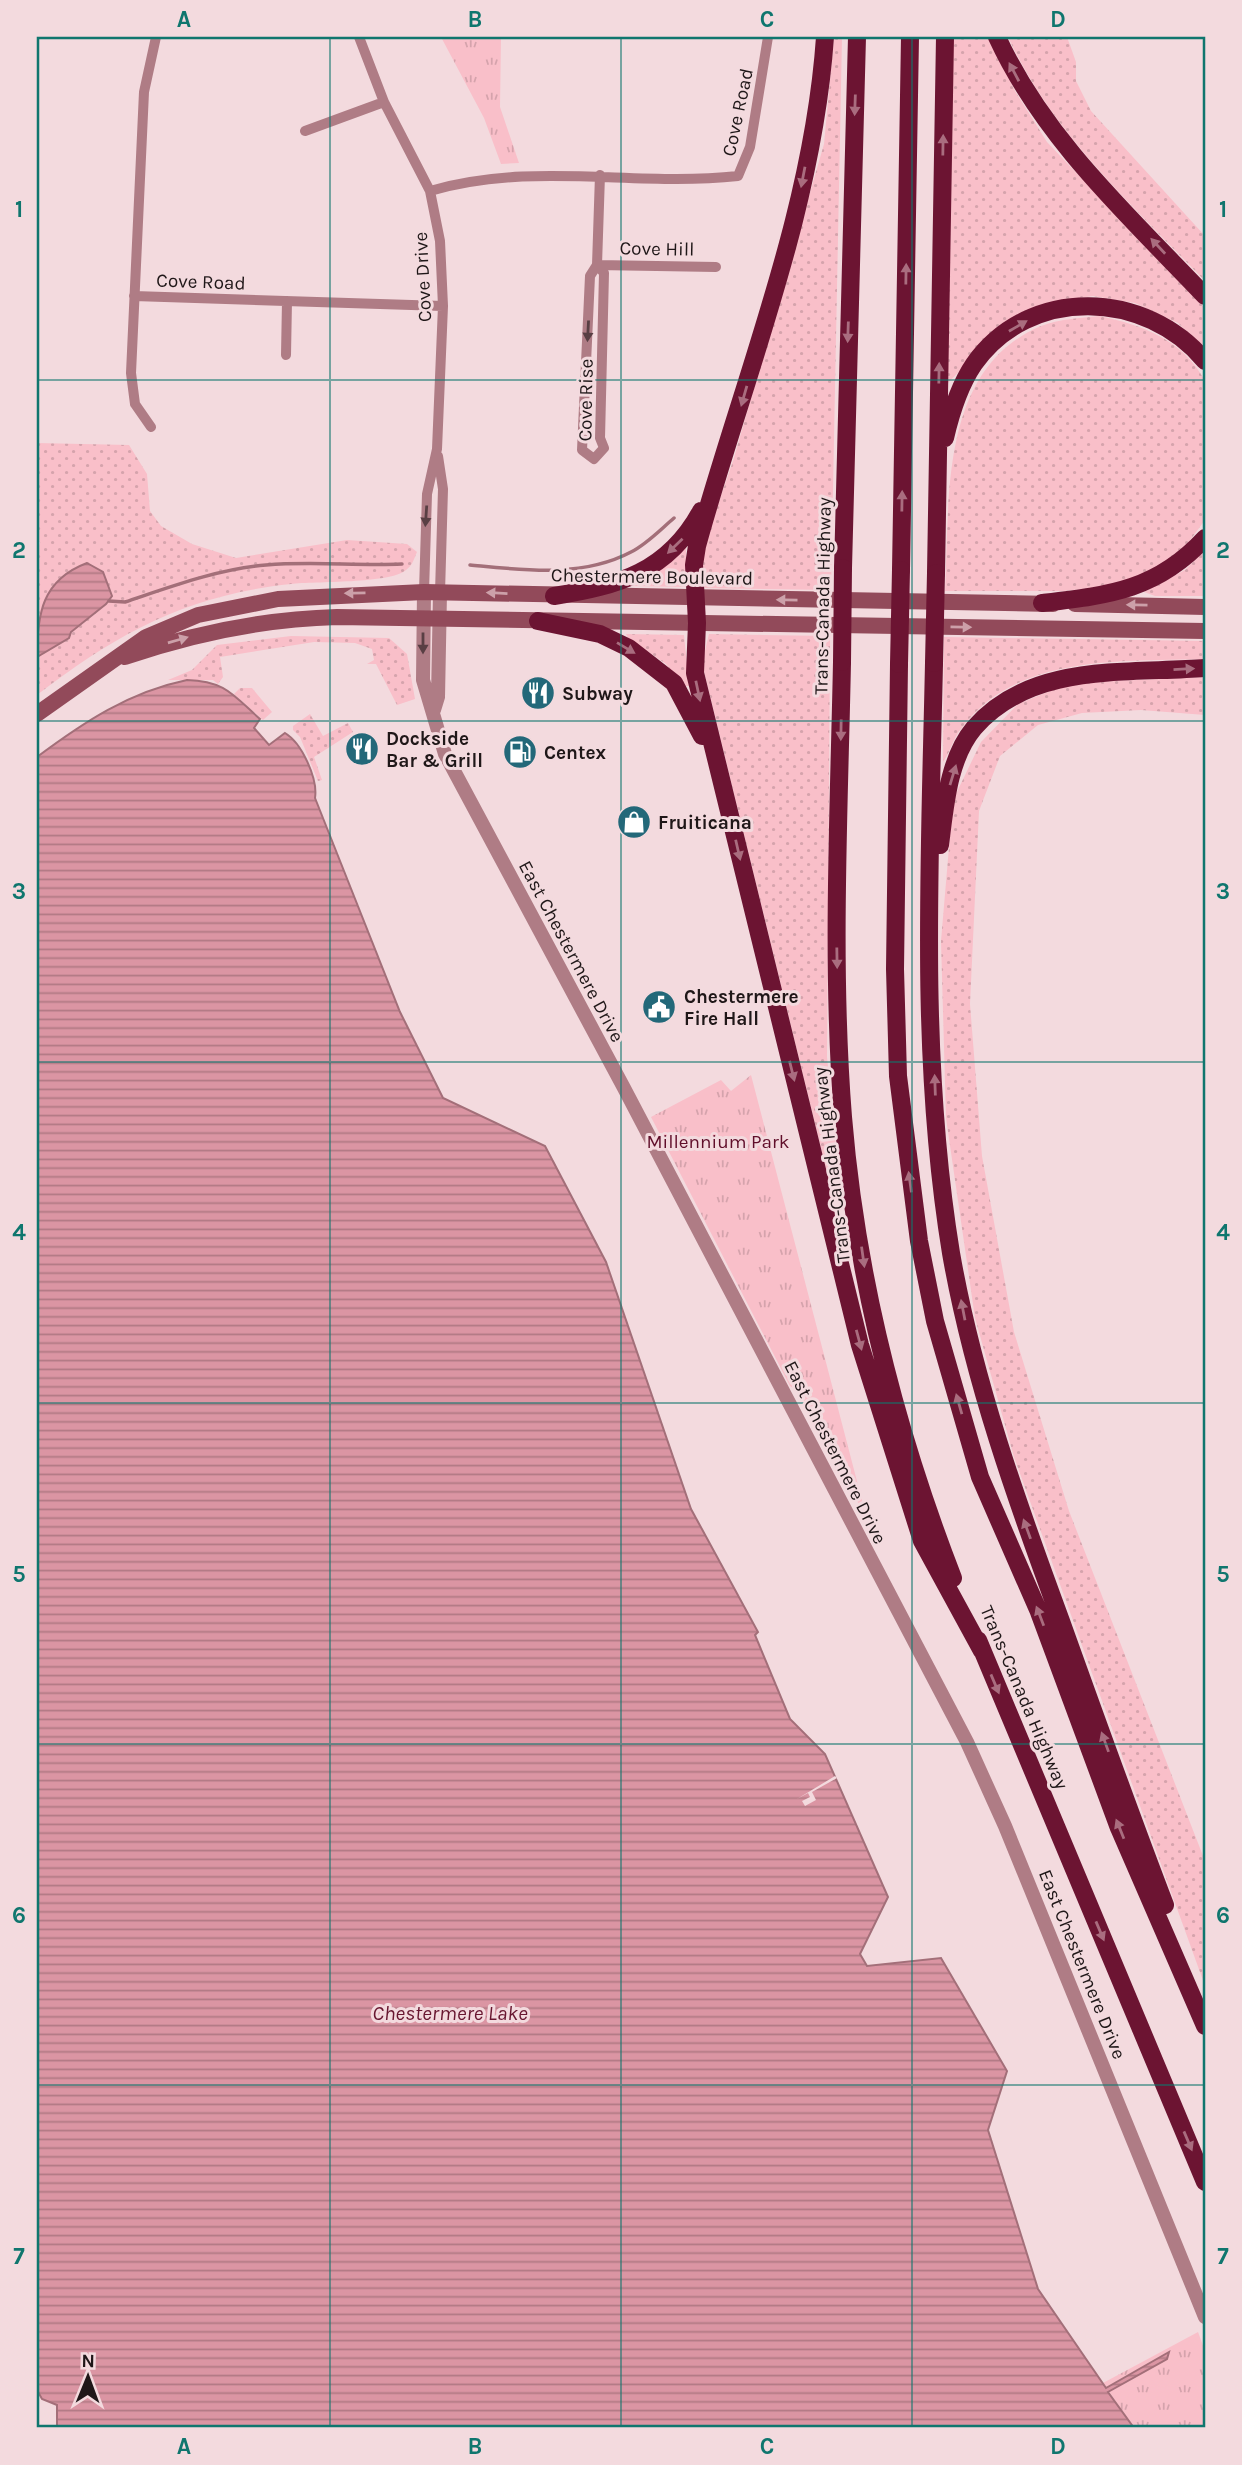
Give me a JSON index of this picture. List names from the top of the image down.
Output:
{
  "streets": {
    "highway": ["Trans-Canada Highway"],
    "main road": ["Chestermere Boulevard"],
    "street": [
      "Cove Road",
      "Cove Hill",
      "Cove Drive",
      "Cove Rise",
      "East Chestermere Drive"
    ]
  },
  "crossings": [
    ["Cove Road", "Cove Drive"],
    ["Cove Road", "Cove Rise"],
    ["Cove Hill", "Cove Rise"],
    ["Cove Drive", "Chestermere Boulevard"],
    ["Cove Drive", "East Chestermere Drive"],
    ["Chestermere Boulevard", "East Chestermere Drive"]
  ],
  "water": ["Chestermere Lake"],
  "parks": ["Millennium Park"],
  "places": {
    "restaurant": ["Subway", "Dockside Bar & Grill"],
    "fuel station": ["Centex"],
    "shop": ["Fruiticana"],
    "public building": ["Chestermere Fire Hall"]
  },
  "north": "top",
  "grid": {
    "columns": [
      "A",
      "B",
      "C",
      "D"
    ],
    "rows": [
      "1",
      "2",
      "3",
      "4",
      "5",
      "6",
      "7"
    ]
  }
}
